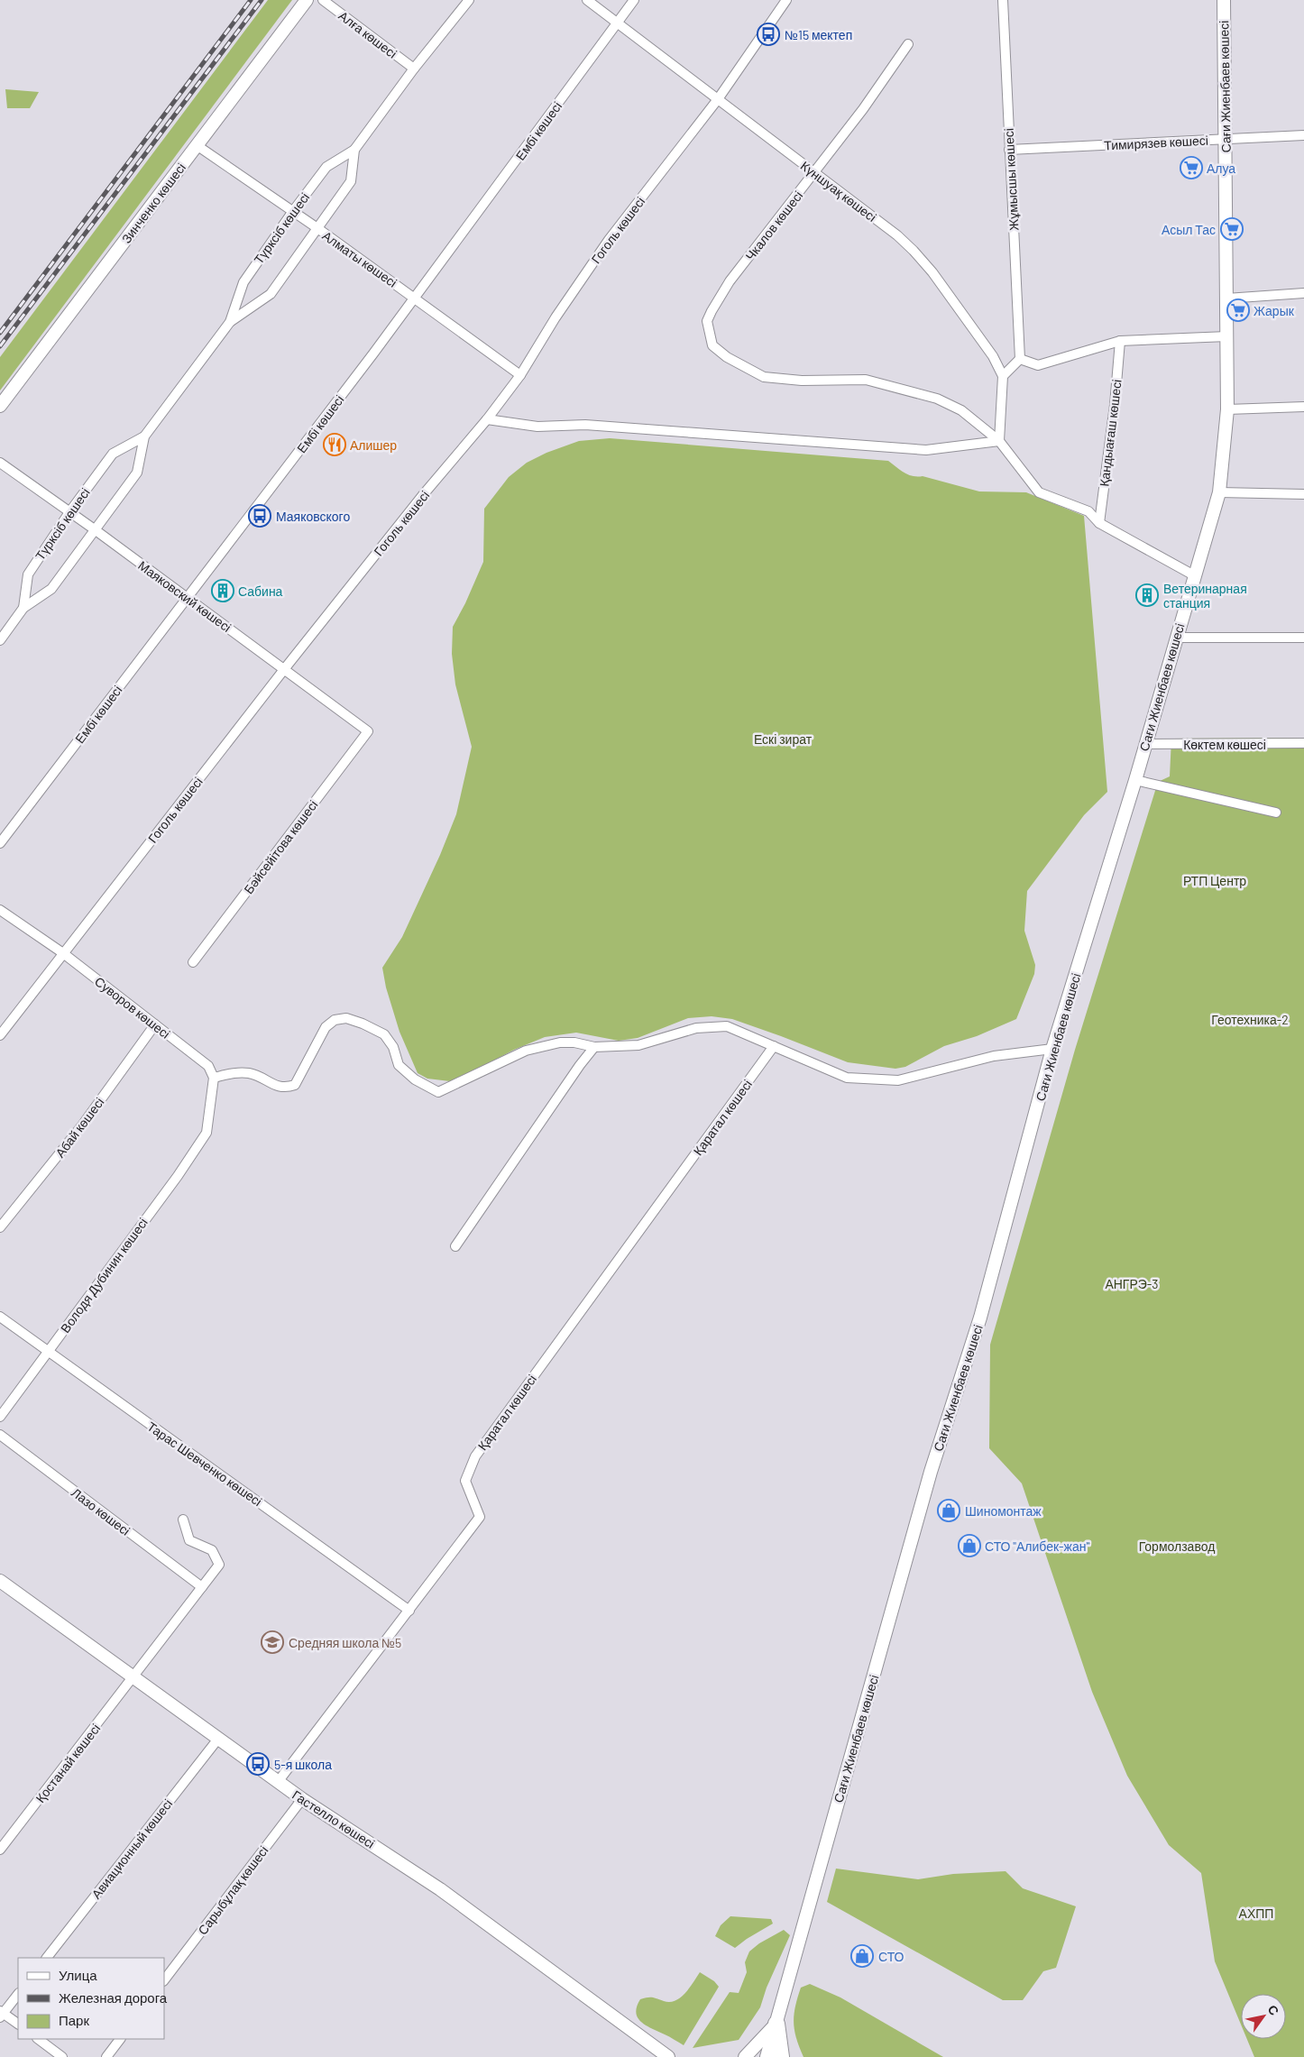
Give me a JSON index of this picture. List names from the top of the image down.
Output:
{
  "streets": {
    "main road": ["Сағи Жиенбаев көшесі", "Зинченко көшесі", "Гастелло көшесі"],
    "street": [
      "Алға көшесі",
      "Ембі көшесі",
      "Тимирязев көшесі",
      "Жұмысшы көшесі",
      "Күншуақ көшесі",
      "Чкалов көшесі",
      "Түрксіб көшесі",
      "Гоголь көшесі",
      "Алматы көшесі",
      "Қандыағаш көшесі",
      "Маяковский көшесі",
      "Көктем көшесі",
      "Бәйсейітова көшесі",
      "Суворов көшесі",
      "Қаратал көшесі",
      "Абай көшесі",
      "Володя Дубинин көшесі",
      "Тарас Шевченко көшесі",
      "Лазо көшесі",
      "Қостанай көшесі",
      "Авиационный көшесі",
      "Сарыбұлақ көшесі"
    ]
  },
  "crossings": [
    ["Алға көшесі", "Түрксіб көшесі"],
    ["Сағи Жиенбаев көшесі", "Тимирязев көшесі"],
    ["Сағи Жиенбаев көшесі", "Көктем көшесі"],
    ["Ембі көшесі", "Күншуақ көшесі"],
    ["Ембі көшесі", "Алматы көшесі"],
    ["Ембі көшесі", "Маяковский көшесі"],
    ["Тимирязев көшесі", "Жұмысшы көшесі"],
    ["Күншуақ көшесі", "Чкалов көшесі"],
    ["Күншуақ көшесі", "Гоголь көшесі"],
    ["Зинченко көшесі", "Алматы көшесі"],
    ["Түрксіб көшесі", "Алматы көшесі"],
    ["Түрксіб көшесі", "Маяковский көшесі"],
    ["Гоголь көшесі", "Алматы көшесі"],
    ["Гоголь көшесі", "Маяковский көшесі"],
    ["Гоголь көшесі", "Суворов көшесі"],
    ["Маяковский көшесі", "Бәйсейітова көшесі"],
    ["Суворов көшесі", "Абай көшесі"],
    ["Суворов көшесі", "Володя Дубинин көшесі"],
    ["Қаратал көшесі", "Тарас Шевченко көшесі"],
    ["Қаратал көшесі", "Гастелло көшесі"],
    ["Володя Дубинин көшесі", "Тарас Шевченко көшесі"],
    ["Қостанай көшесі", "Гастелло көшесі"],
    ["Гастелло көшесі", "Авиационный көшесі"],
    ["Гастелло көшесі", "Сарыбұлақ көшесі"]
  ],
  "parks": [
    "Ескі зират",
    "РТП Центр",
    "Геотехника-2",
    "АНГРЭ-3",
    "Гормолзавод",
    "АХПП"
  ],
  "places": {
    "bus stop": ["№15 мектеп", "Маяковского", "5-я школа"],
    "supermarket": ["Алуа", "Асыл Тас", "Жарык"],
    "restaurant": ["Алишер"],
    "building": ["Сабина", "Ветеринарная станция"],
    "shop": ["Шиномонтаж", "СТО \"Алибек-жан\"", "СТО"],
    "school or university": ["Средняя школа №5"]
  },
  "legend": ["Улица", "Железная дорога", "Парк"],
  "north": "top right"
}
